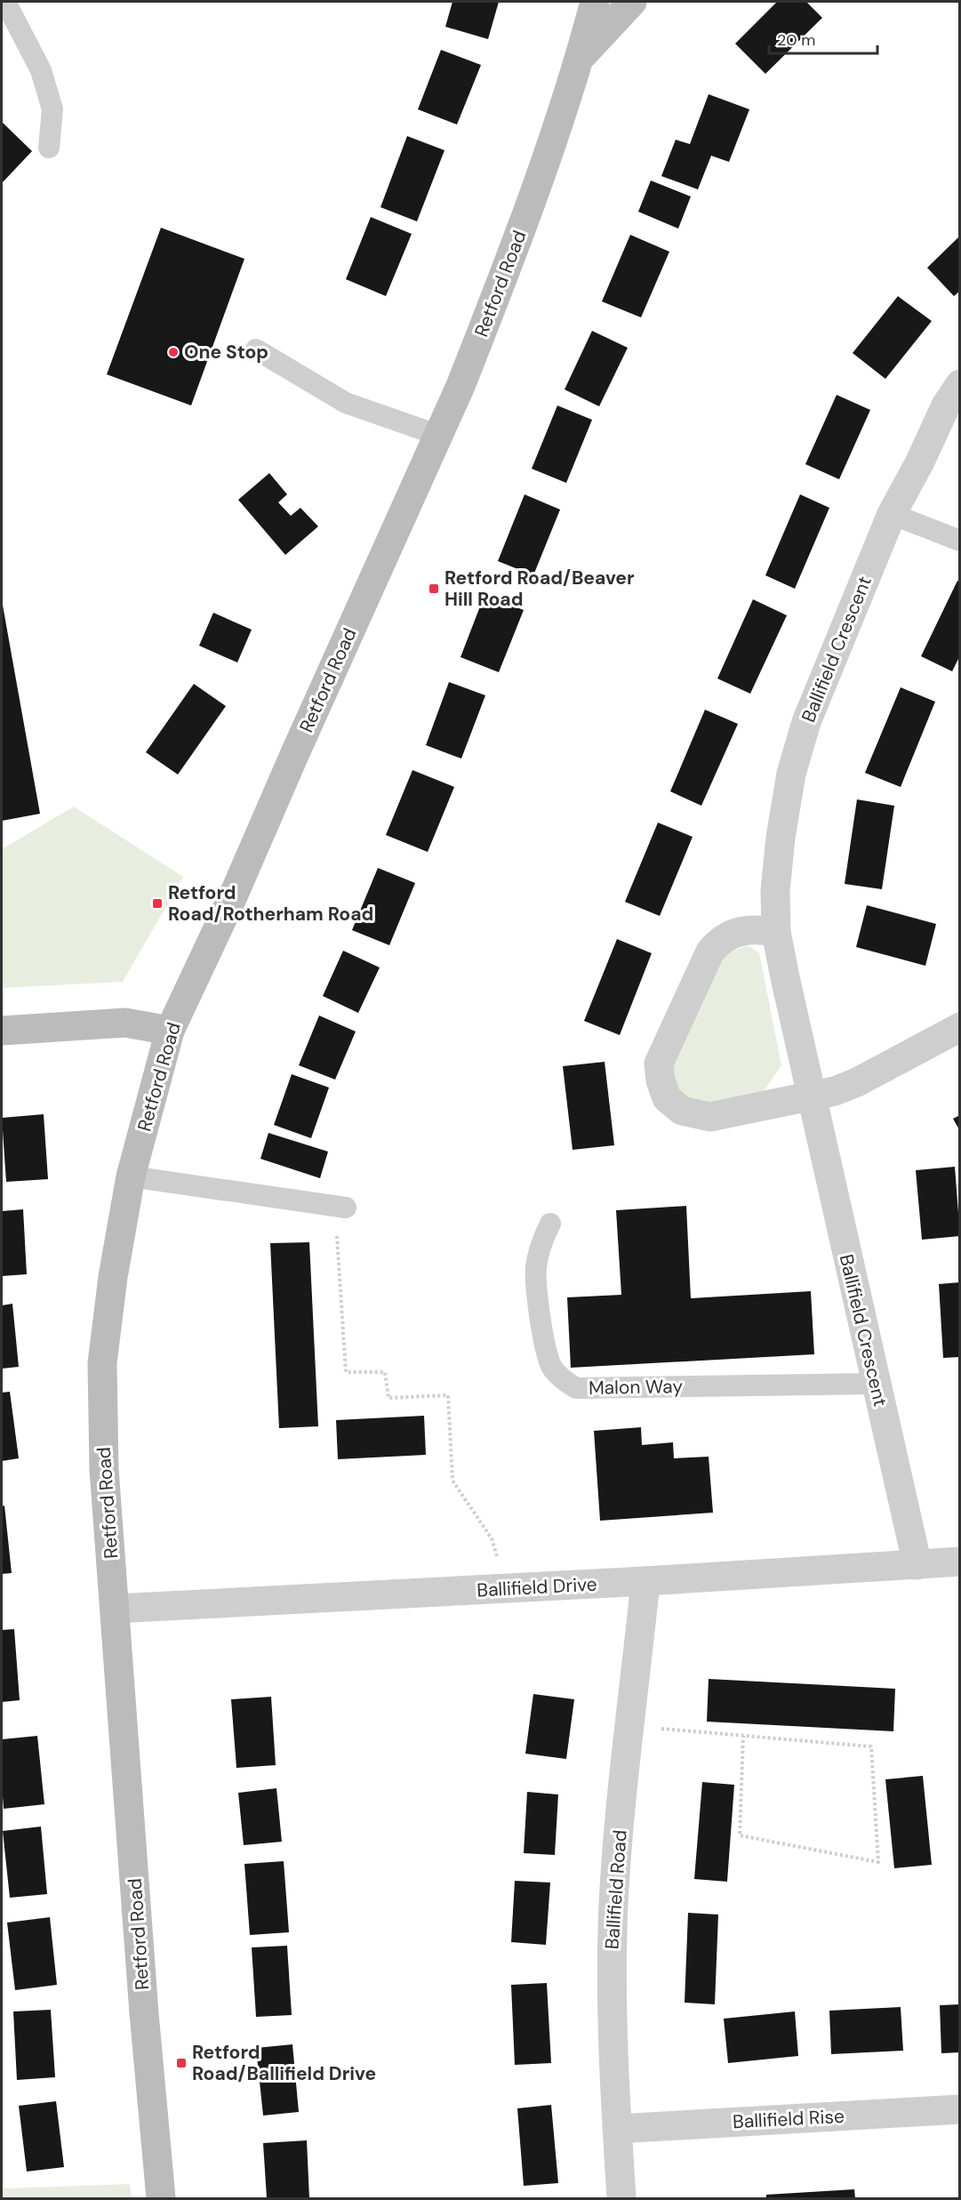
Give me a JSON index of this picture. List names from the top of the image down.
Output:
{
  "streets": {
    "main road": ["Retford Road"],
    "street": [
      "Ballifield Crescent",
      "Ballifield Drive",
      "Ballifield Road",
      "Ballifield Rise"
    ],
    "lane": ["Malon Way"]
  },
  "crossings": [
    ["Retford Road", "Ballifield Drive"],
    ["Ballifield Crescent", "Malon Way"],
    ["Ballifield Crescent", "Ballifield Drive"],
    ["Ballifield Drive", "Ballifield Road"],
    ["Ballifield Road", "Ballifield Rise"]
  ],
  "places": {
    "other": ["One Stop"],
    "transit": ["Retford Road/Beaver Hill Road", "Retford Road/Rotherham Road", "Retford Road/Ballifield Drive"]
  },
  "scale_bar": "20 m"
}
